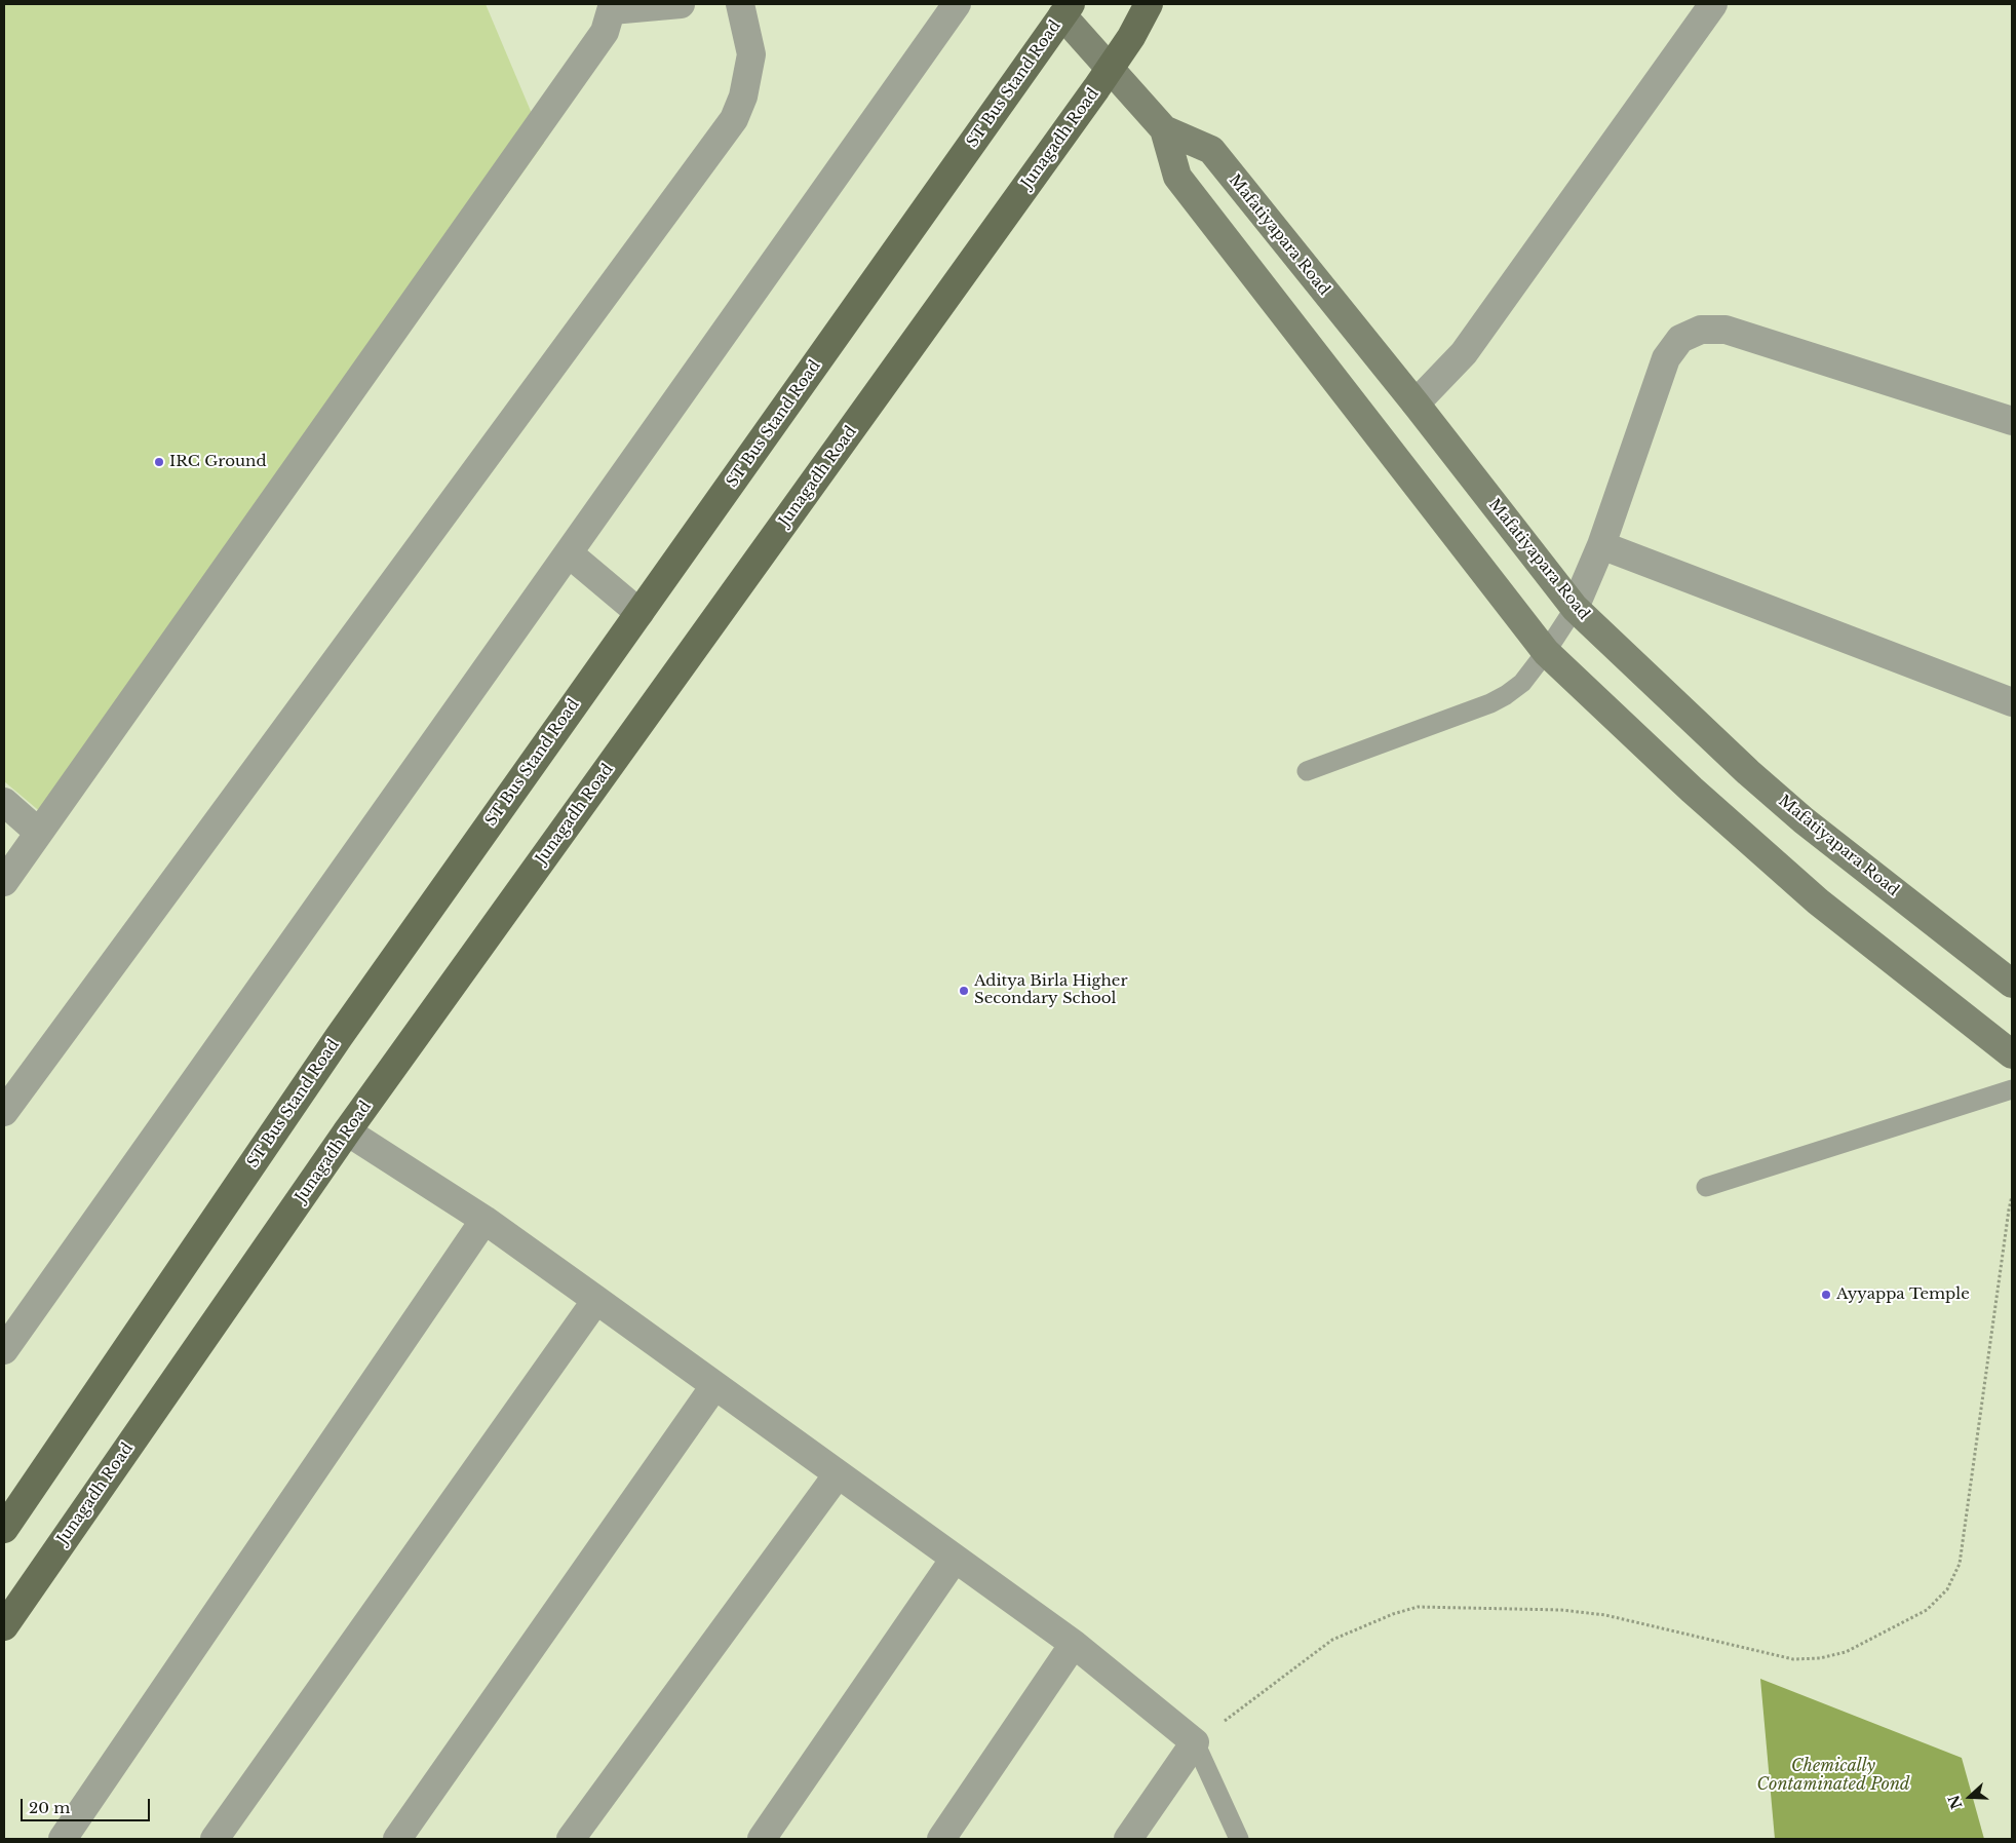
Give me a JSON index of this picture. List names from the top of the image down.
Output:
{
  "streets": {
    "main road": ["ST Bus Stand Road", "Junagadh Road"],
    "street": ["Mafatiyapara Road"]
  },
  "water": ["Chemically Contaminated Pond"],
  "places": ["IRC Ground", "Aditya Birla Higher Secondary School", "Ayyappa Temple"],
  "scale_bar": "20 m",
  "north": "left"
}
